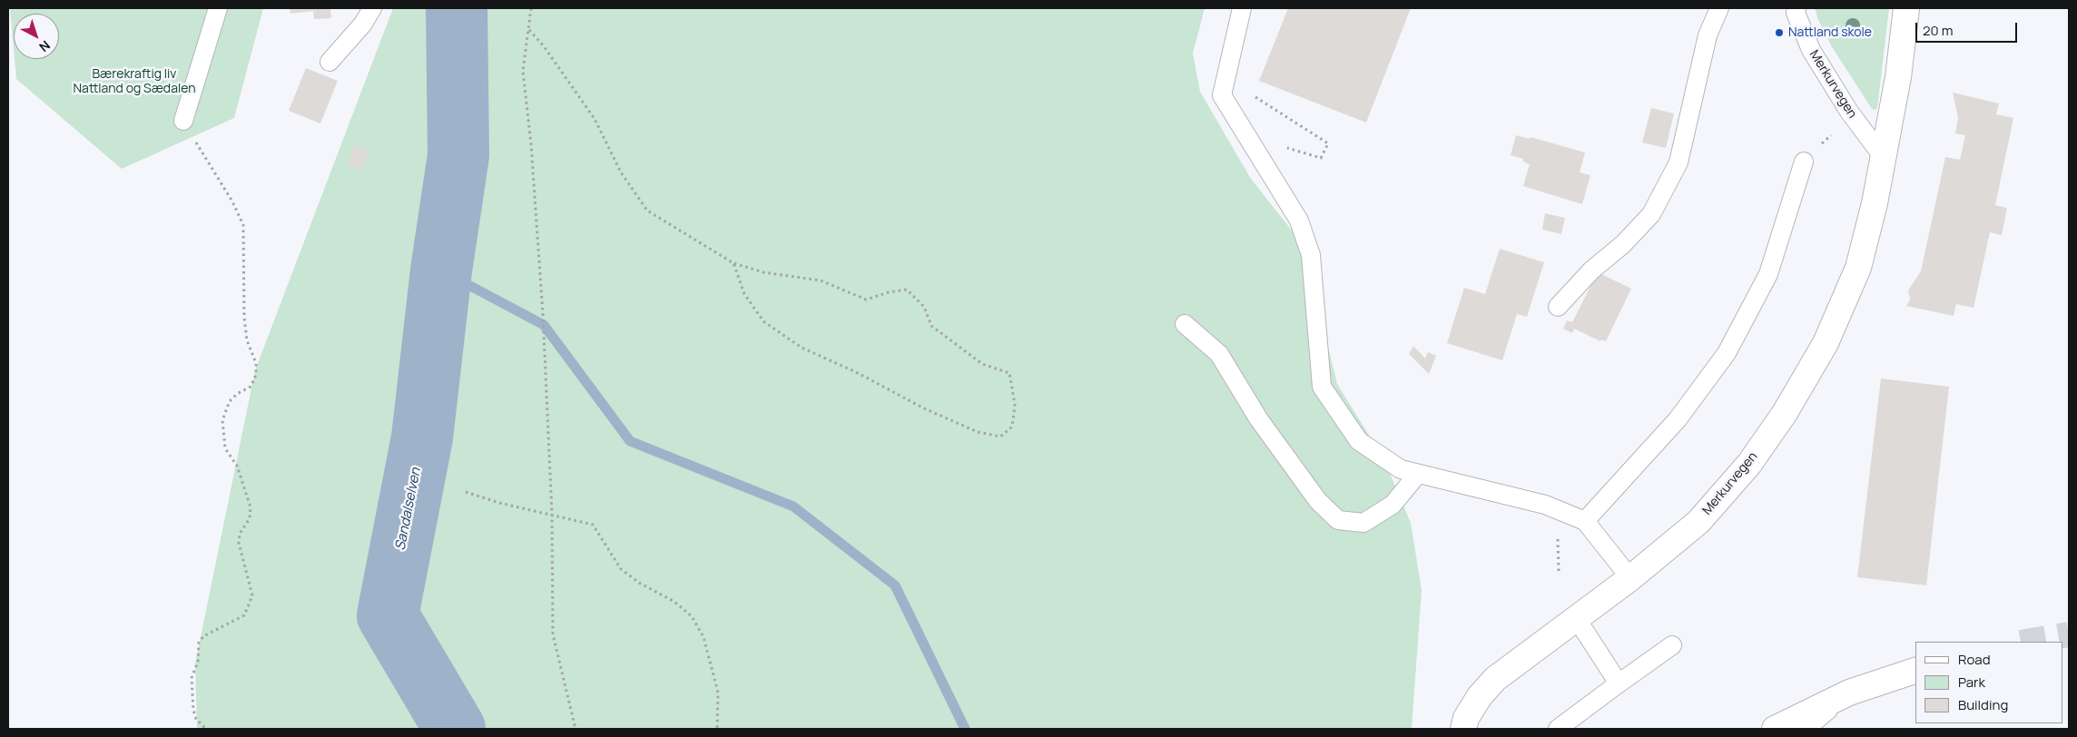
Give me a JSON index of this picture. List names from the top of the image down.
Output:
{
  "streets": {
    "street": ["Merkurvegen"]
  },
  "water": ["Sandalselven"],
  "parks": ["Bærekraftig liv Nattland og Sædalen"],
  "places": ["Nattland skole"],
  "legend": ["Road", "Park", "Building"],
  "scale_bar": "20 m",
  "north": "bottom right"
}
